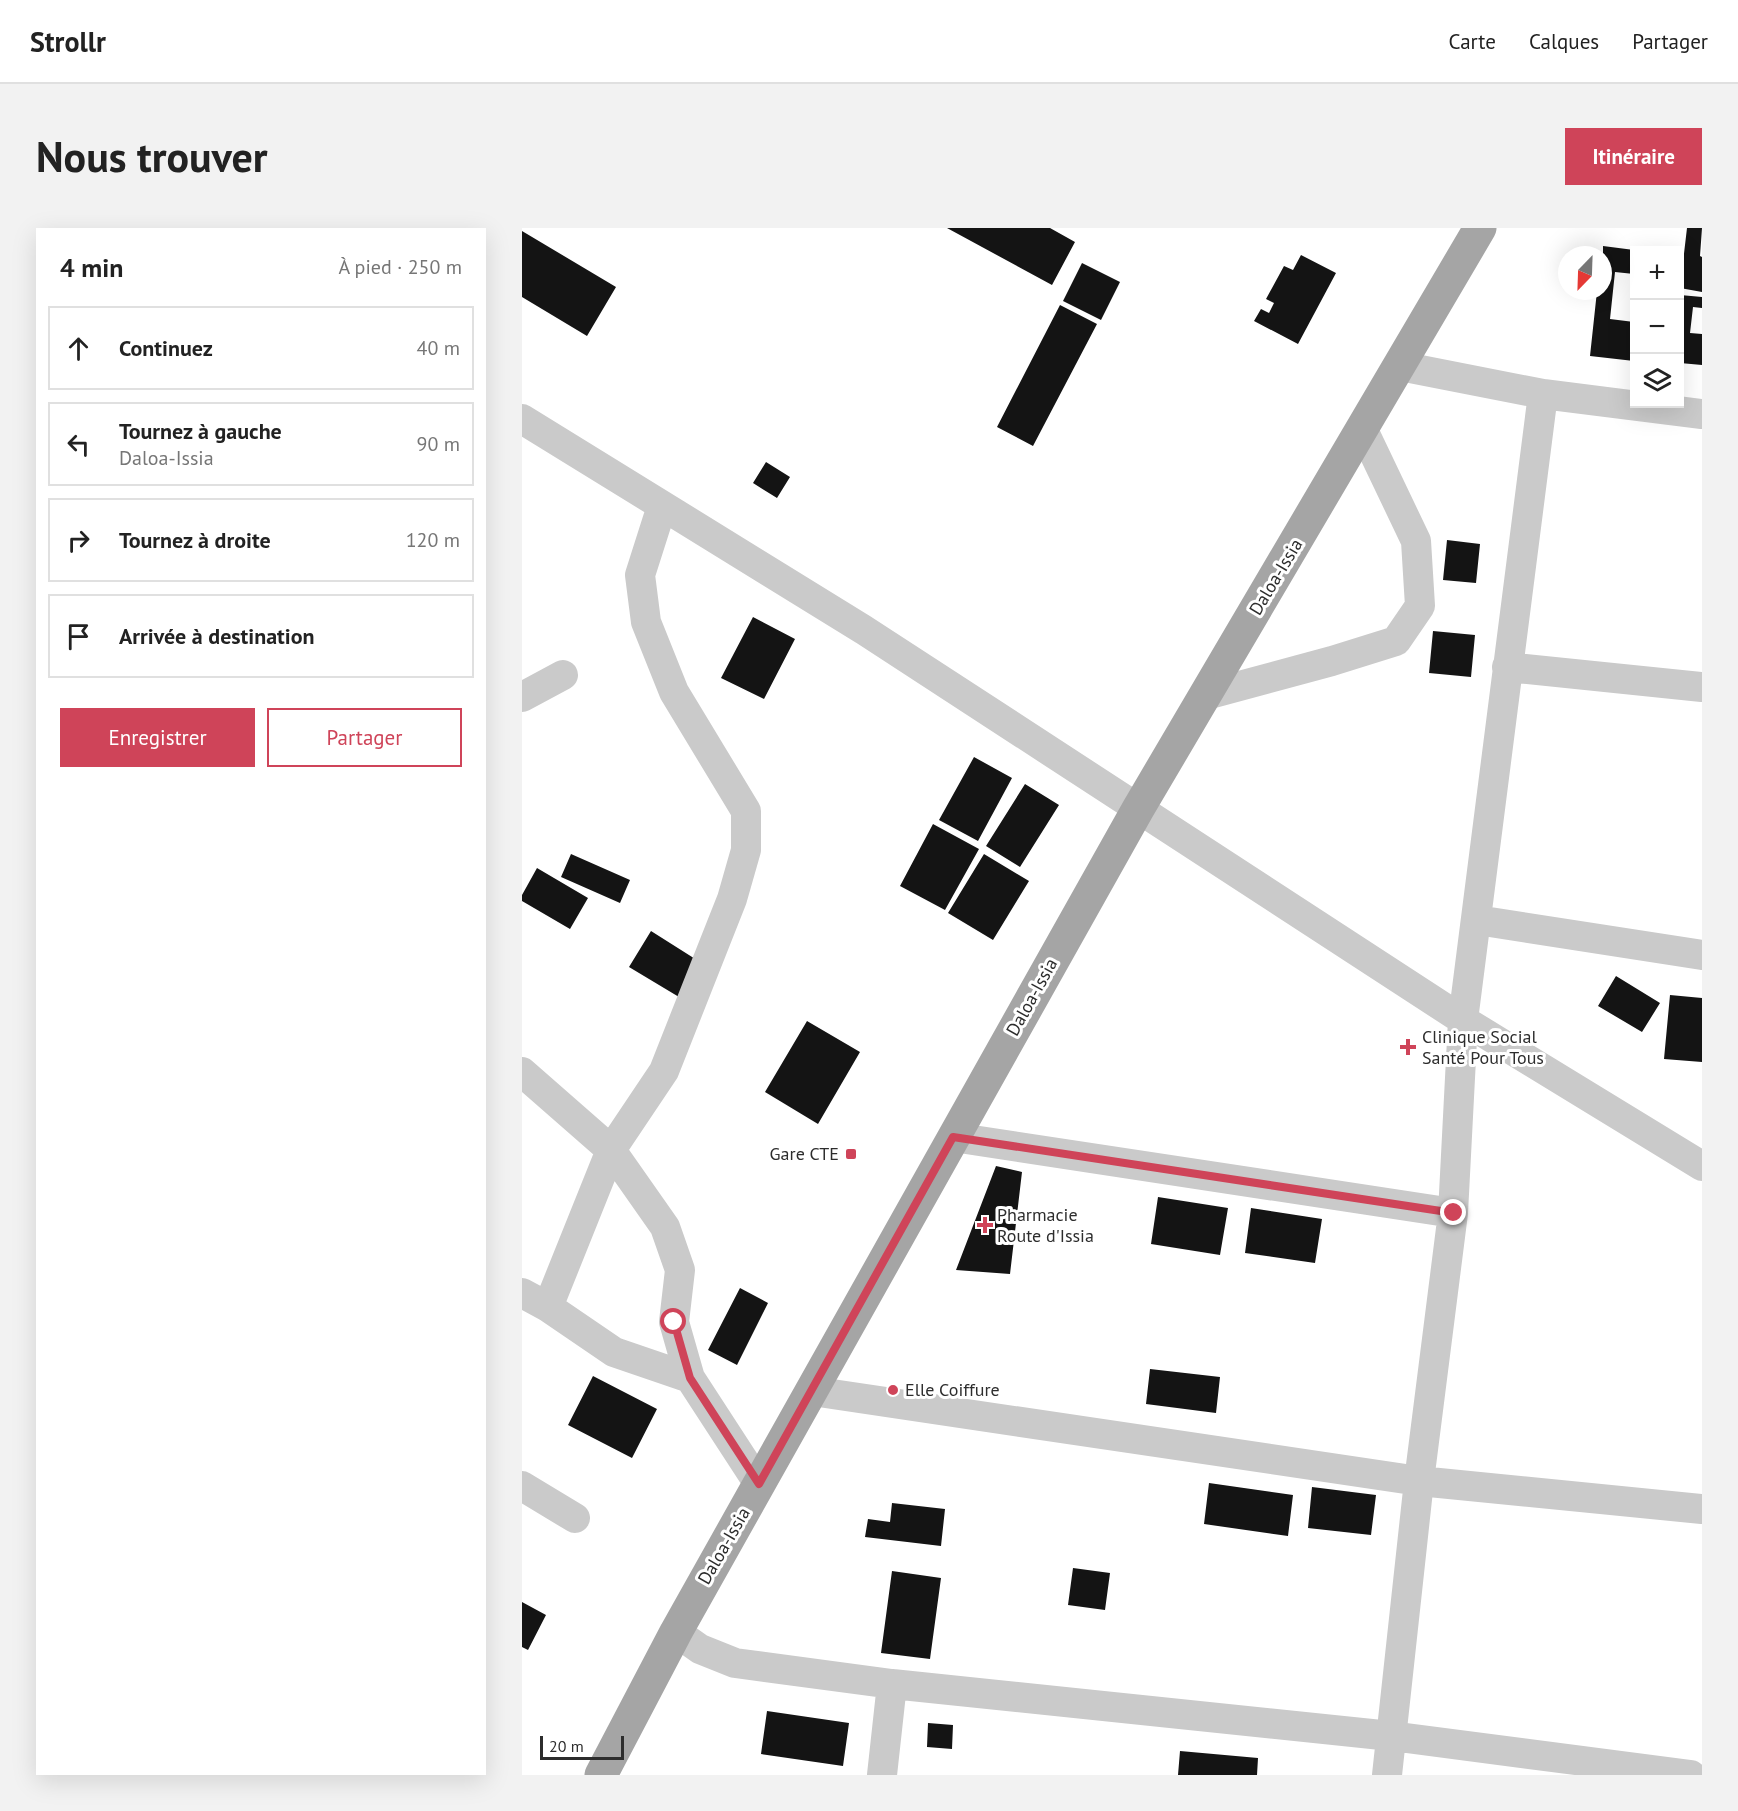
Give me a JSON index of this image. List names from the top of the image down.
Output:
{
  "streets": {
    "main road": ["Daloa-Issia"]
  },
  "places": {
    "health": ["Clinique Social Santé Pour Tous", "Pharmacie Route d'Issia"],
    "transit": ["Gare CTE"],
    "other": ["Elle Coiffure"]
  },
  "scale_bar": "20 m",
  "north": "bottom left",
  "page": {
    "header": "Strollr",
    "nav": ["Carte", "Calques", "Partager"],
    "buttons": [
      "Itinéraire",
      ["Enregistrer", "Partager"]
    ],
    "title": "Nous trouver",
    "heading": ["4 min", "À pied · 250 m"],
    "map_buttons": ["+", "−"],
    "list": [
      ["Continuez", "40 m"],
      ["Tournez à gauche", "Daloa-Issia", "90 m"],
      ["Tournez à droite", "120 m"],
      "Arrivée à destination"
    ],
    "scale": "20 m"
  }
}
